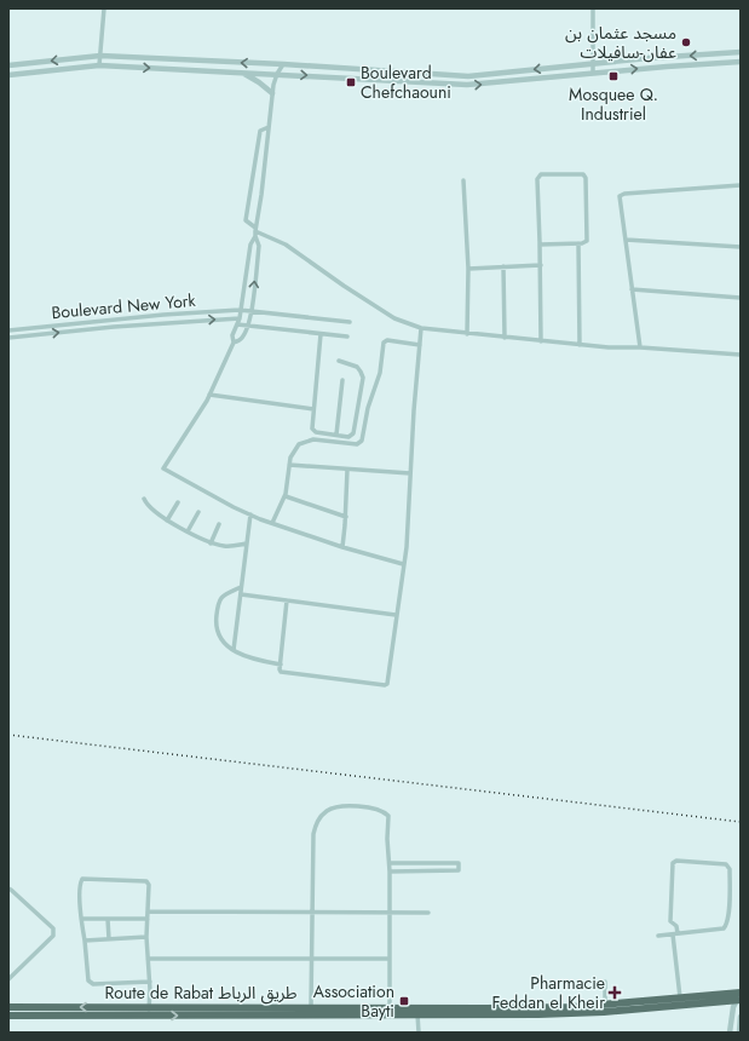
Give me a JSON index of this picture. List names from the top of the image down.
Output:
{
  "streets": {
    "main road": ["Route de Rabat طريق الرباط"],
    "street": ["Boulevard New York"]
  },
  "places": {
    "other": ["مسجد عثمان بن عفان-سافيلات"],
    "transit": ["Mosquee Q. Industriel", "Boulevard Chefchaouni", "Association Bayti"],
    "health": ["Pharmacie Feddan el Kheir"]
  }
}
